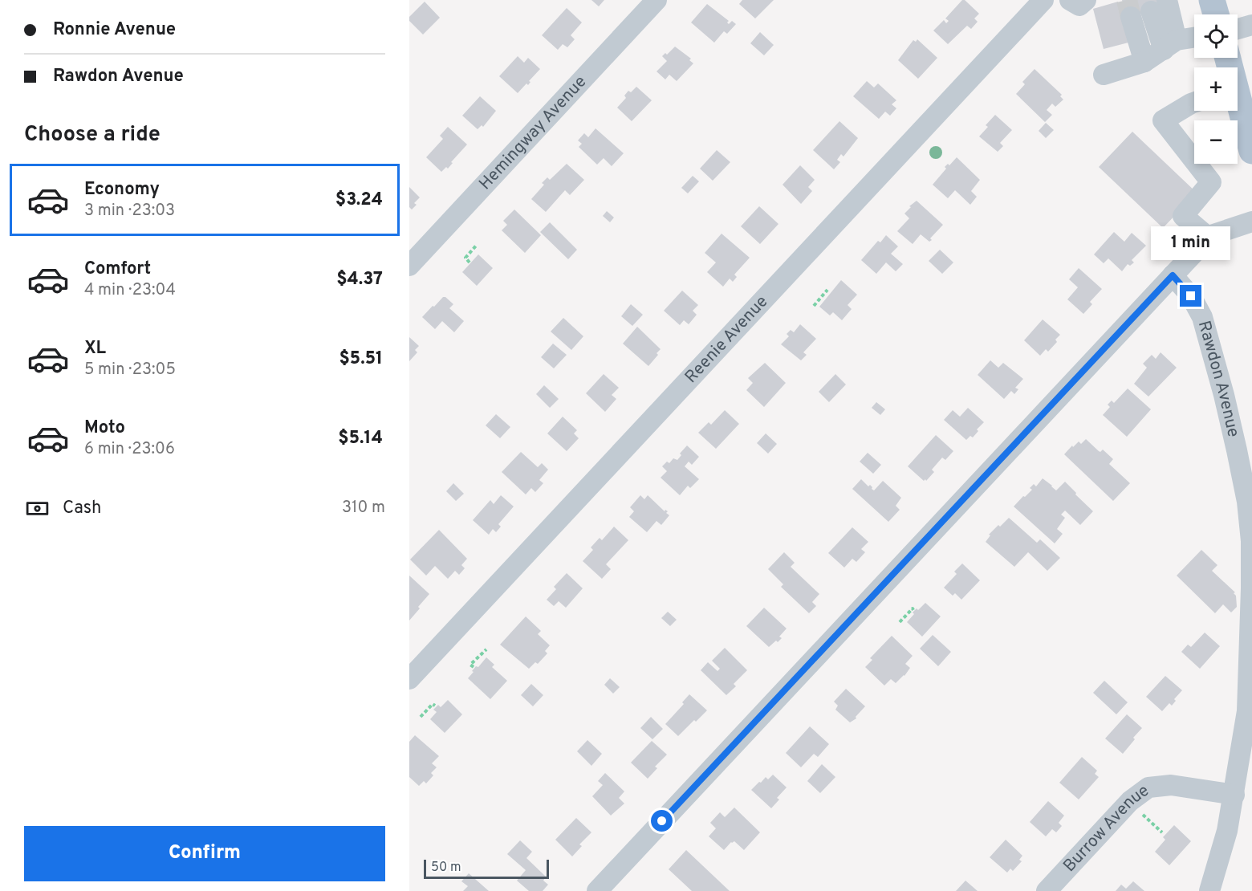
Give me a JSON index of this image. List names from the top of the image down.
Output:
{
  "streets": {
    "street": [
      "Hemingway Avenue",
      "Reenie Avenue",
      "Rawdon Avenue",
      "Burrow Avenue"
    ]
  },
  "crossings": [
    ["Rawdon Avenue", "Burrow Avenue"]
  ],
  "scale_bar": "50 m",
  "page": {
    "banner": ["Ronnie Avenue", "Rawdon Avenue"],
    "map_buttons": ["+", "−"],
    "heading": "Choose a ride",
    "list": [
      {
        "name": "Economy",
        "note": "3 min · 23:03",
        "value": "$3.24"
      },
      {
        "name": "Comfort",
        "note": "4 min · 23:04",
        "value": "$4.37"
      },
      {
        "name": "XL",
        "note": "5 min · 23:05",
        "value": "$5.51"
      },
      {
        "name": "Moto",
        "note": "6 min · 23:06",
        "value": "$5.14"
      }
    ],
    "bubble": "1 min",
    "pay": ["Cash", "310 m"],
    "buttons": "Confirm",
    "scale": "50 m"
  }
}
